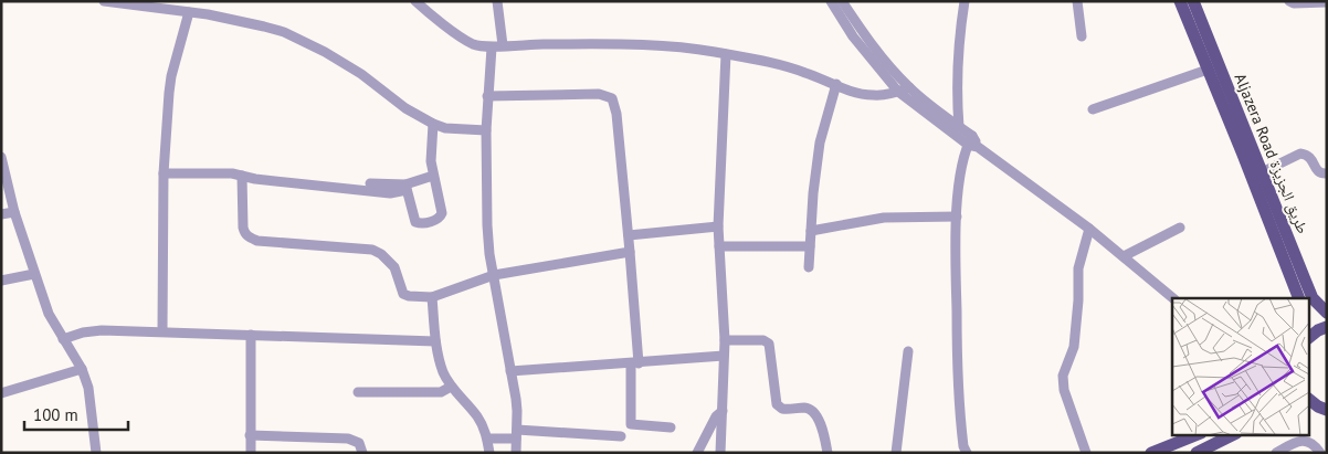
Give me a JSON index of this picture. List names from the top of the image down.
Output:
{
  "streets": {
    "main road": ["Aljazera Road طريق الجزيزة"]
  },
  "scale_bar": "100 m"
}
